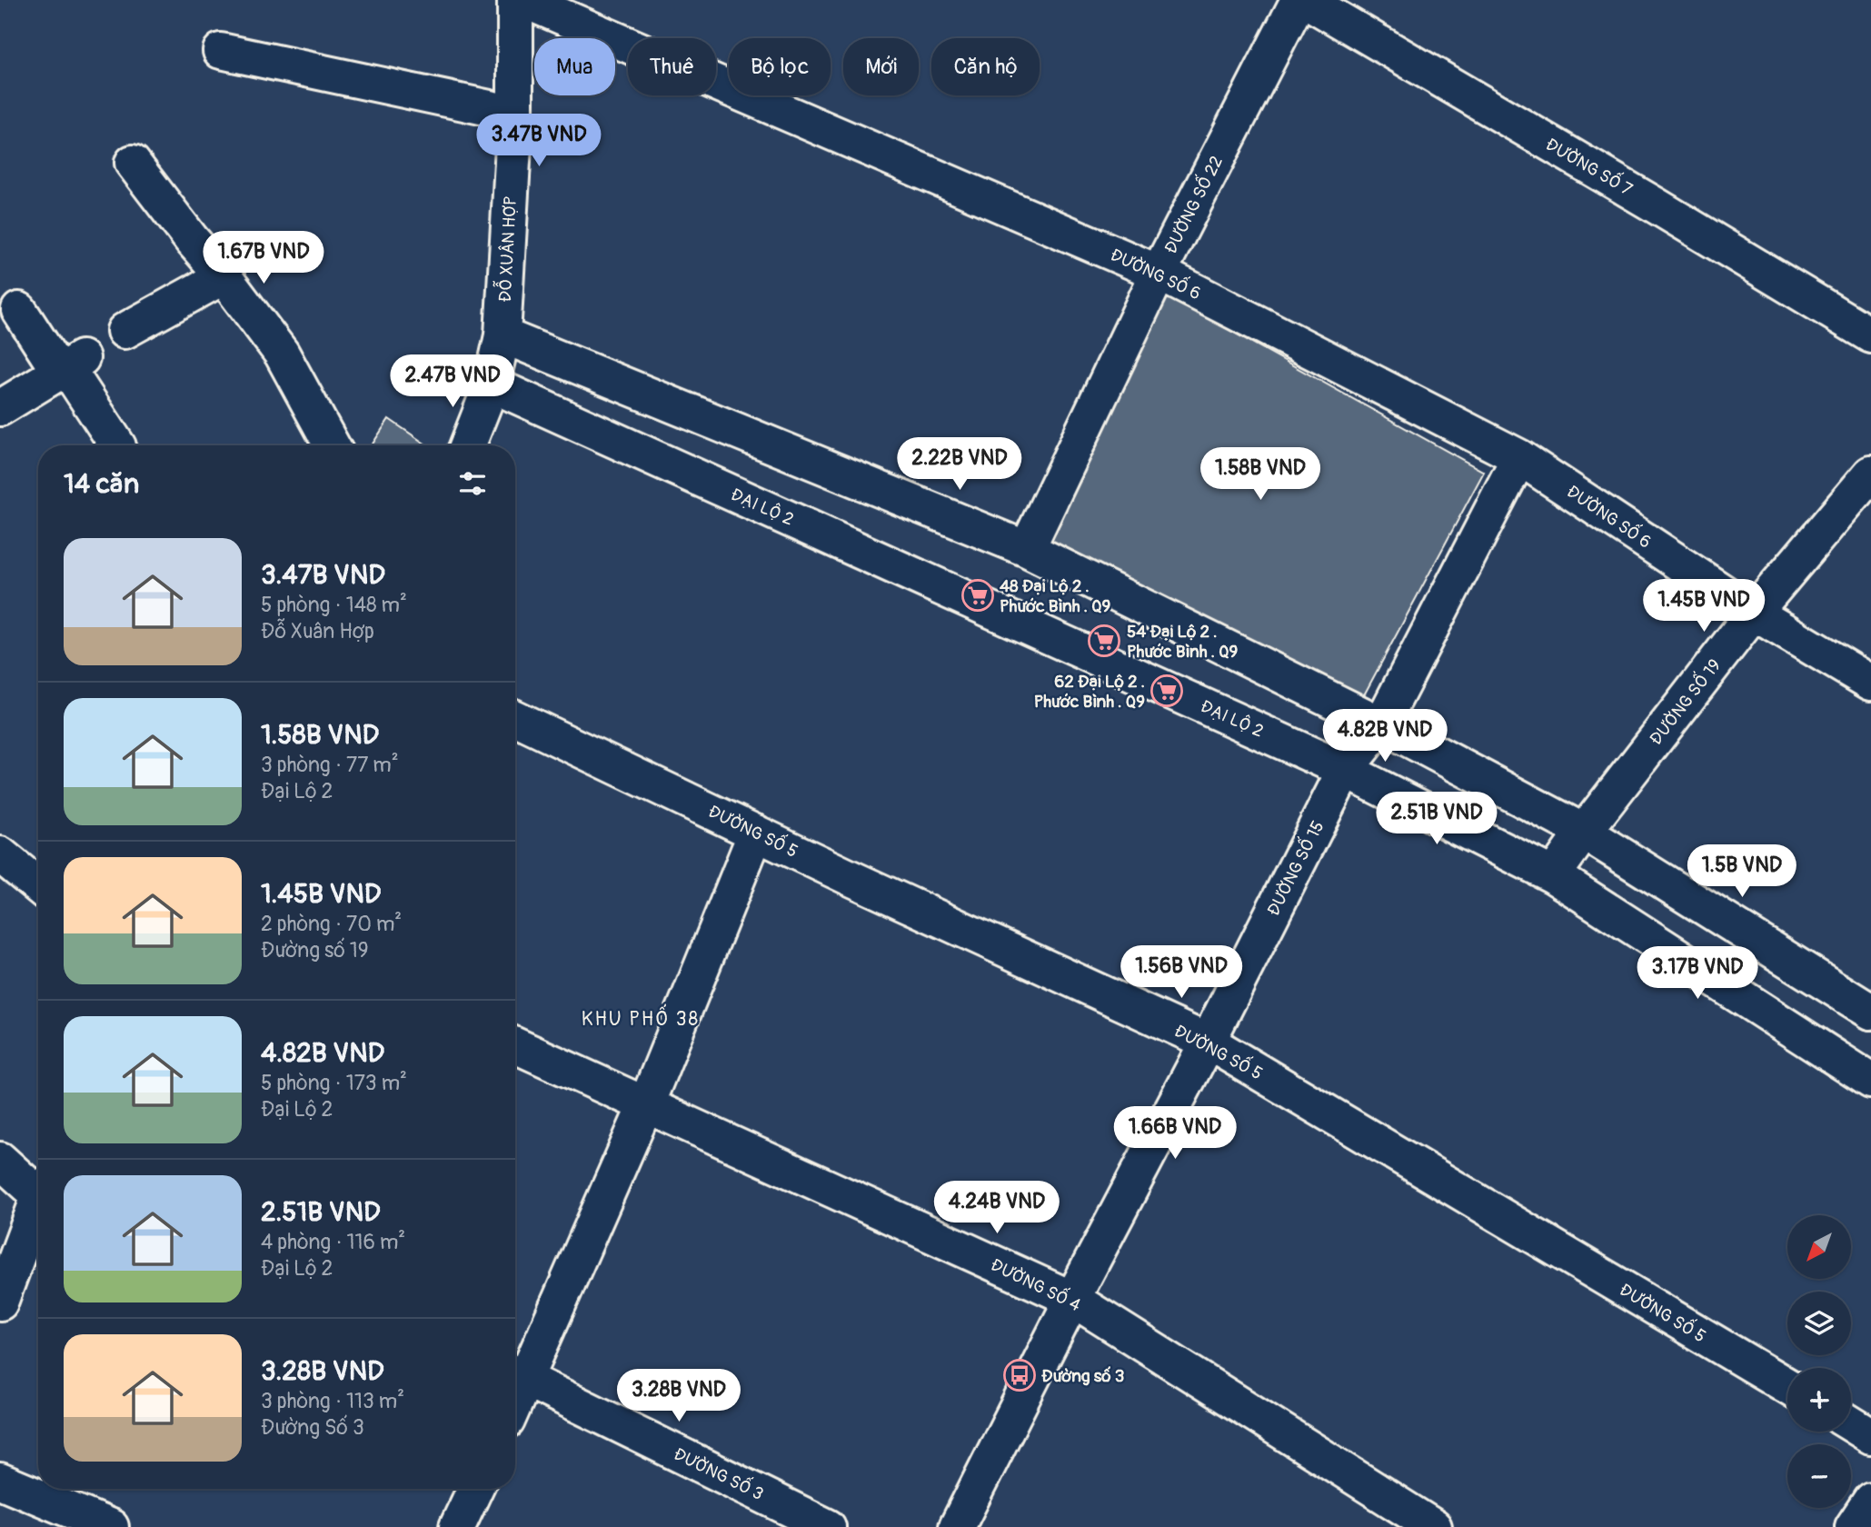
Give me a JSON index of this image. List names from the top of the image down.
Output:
{
  "streets": {
    "street": [
      "ĐƯỜNG SỐ 7",
      "ĐƯỜNG SỐ 22",
      "ĐỖ XUÂN HỢP",
      "ĐƯỜNG SỐ 6",
      "ĐẠI LỘ 2",
      "ĐƯỜNG SỐ 19",
      "ĐƯỜNG SỐ 5",
      "ĐƯỜNG SỐ 15",
      "ĐƯỜNG SỐ 4",
      "ĐƯỜNG SỐ 3"
    ]
  },
  "crossings": [
    ["ĐƯỜNG SỐ 22", "ĐƯỜNG SỐ 6"],
    ["ĐỖ XUÂN HỢP", "ĐẠI LỘ 2"],
    ["ĐƯỜNG SỐ 6", "ĐƯỜNG SỐ 19"],
    ["ĐƯỜNG SỐ 6", "ĐƯỜNG SỐ 15"],
    ["ĐẠI LỘ 2", "ĐƯỜNG SỐ 19"],
    ["ĐẠI LỘ 2", "ĐƯỜNG SỐ 15"],
    ["ĐƯỜNG SỐ 5", "ĐƯỜNG SỐ 15"],
    ["ĐƯỜNG SỐ 15", "ĐƯỜNG SỐ 4"]
  ],
  "districts": ["KHU PHỐ 38"],
  "places": {
    "supermarket": ["48 Đại Lộ 2 . Phước Bình . Q9", "54 Đại Lộ 2 . Phước Bình . Q9", "62 Đại Lộ 2 . Phước Bình . Q9"],
    "bus stop": ["Đường số 3"]
  },
  "north": "bottom left",
  "page": {
    "chip": [
      "Mua",
      "Thuê",
      "Bộ lọc",
      "Mới",
      "Căn hộ"
    ],
    "price": [
      "3.47B VND",
      "1.67B VND",
      "2.47B VND",
      "2.22B VND",
      "1.58B VND",
      "1.45B VND",
      "4.82B VND",
      "2.51B VND",
      "1.5B VND",
      "1.56B VND",
      "3.17B VND",
      "1.66B VND",
      "4.24B VND",
      "3.28B VND"
    ],
    "heading": "14 căn",
    "list": [
      {
        "name": "3.47B VND",
        "note": "5 phòng · 148 m² · Đỗ Xuân Hợp"
      },
      {
        "name": "1.58B VND",
        "note": "3 phòng · 77 m² · Đại Lộ 2"
      },
      {
        "name": "1.45B VND",
        "note": "2 phòng · 70 m² · Đường số 19"
      },
      {
        "name": "4.82B VND",
        "note": "5 phòng · 173 m² · Đại Lộ 2"
      },
      {
        "name": "2.51B VND",
        "note": "4 phòng · 116 m² · Đại Lộ 2"
      },
      {
        "name": "3.28B VND",
        "note": "3 phòng · 113 m² · Đường Số 3"
      }
    ],
    "map_buttons": ["+", "−"]
  }
}
